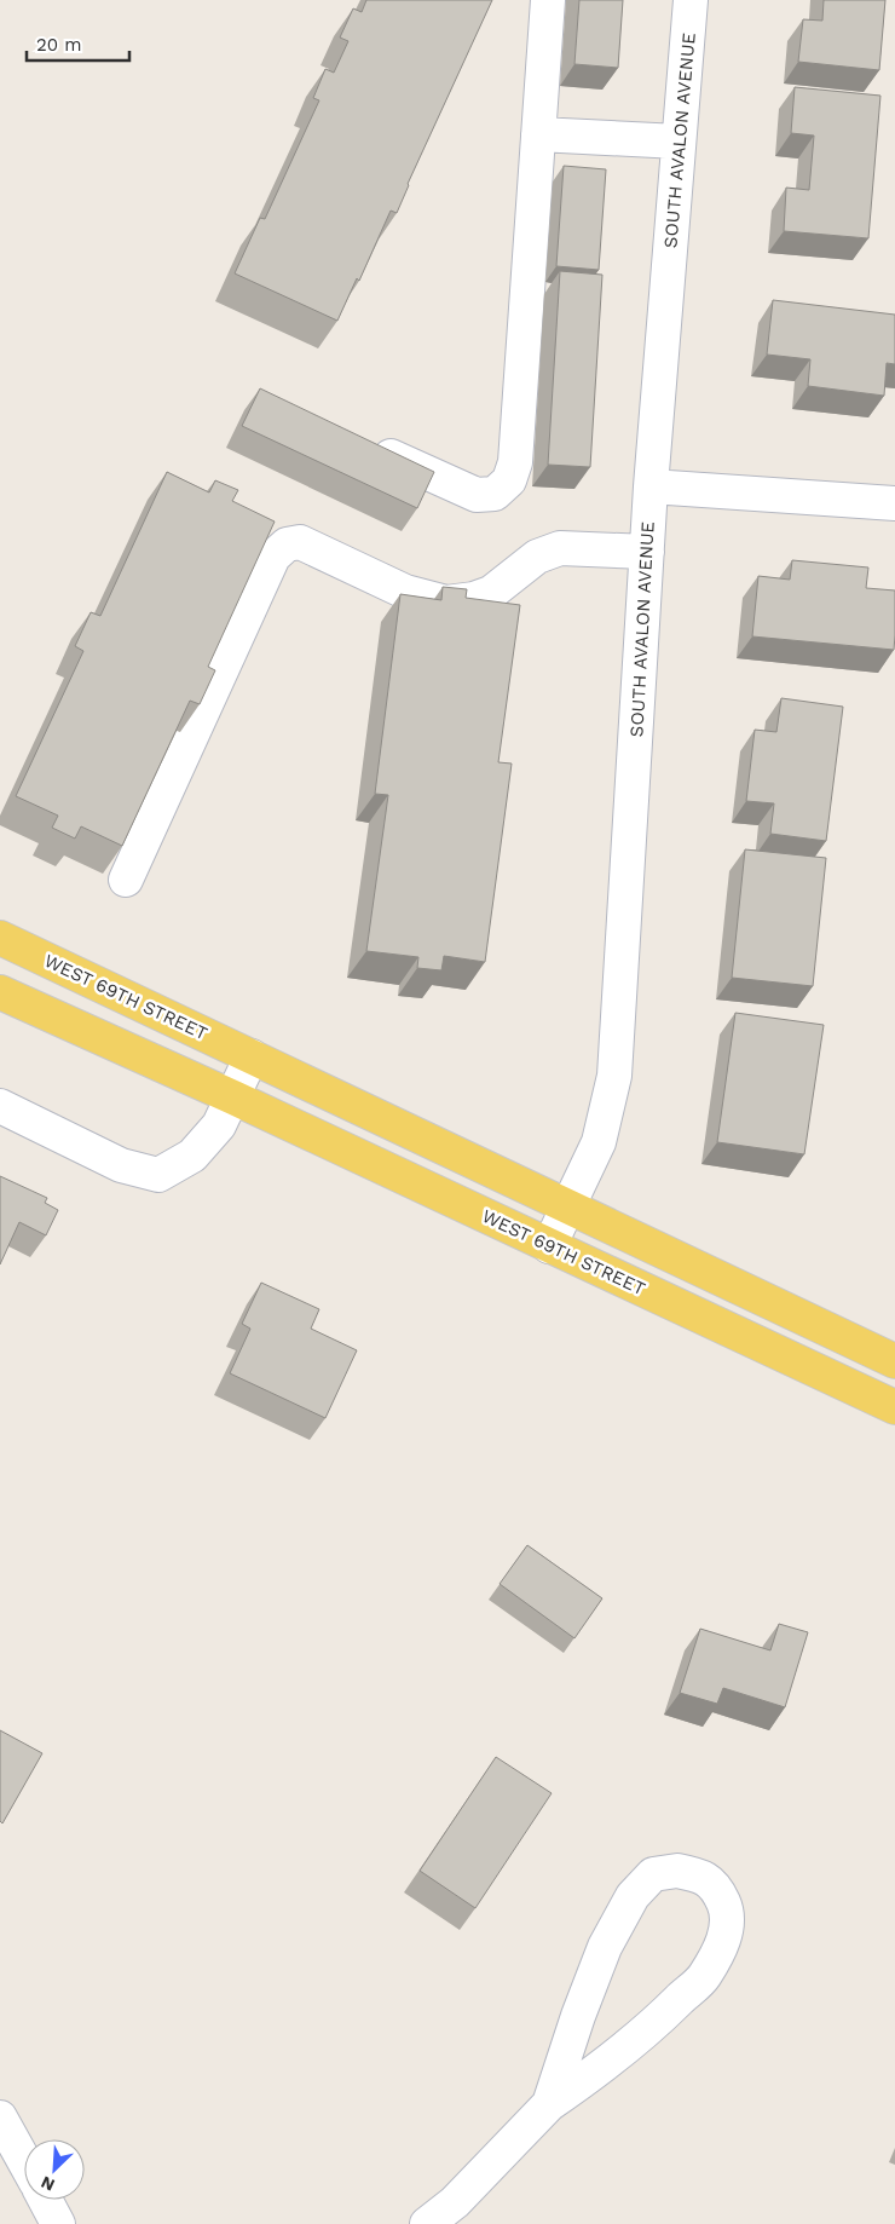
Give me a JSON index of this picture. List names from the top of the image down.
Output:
{
  "streets": {
    "main road": ["WEST 69TH STREET"],
    "street": ["SOUTH AVALON AVENUE"]
  },
  "crossings": [
    ["SOUTH AVALON AVENUE", "WEST 69TH STREET"]
  ],
  "scale_bar": "20 m",
  "north": "bottom left"
}
